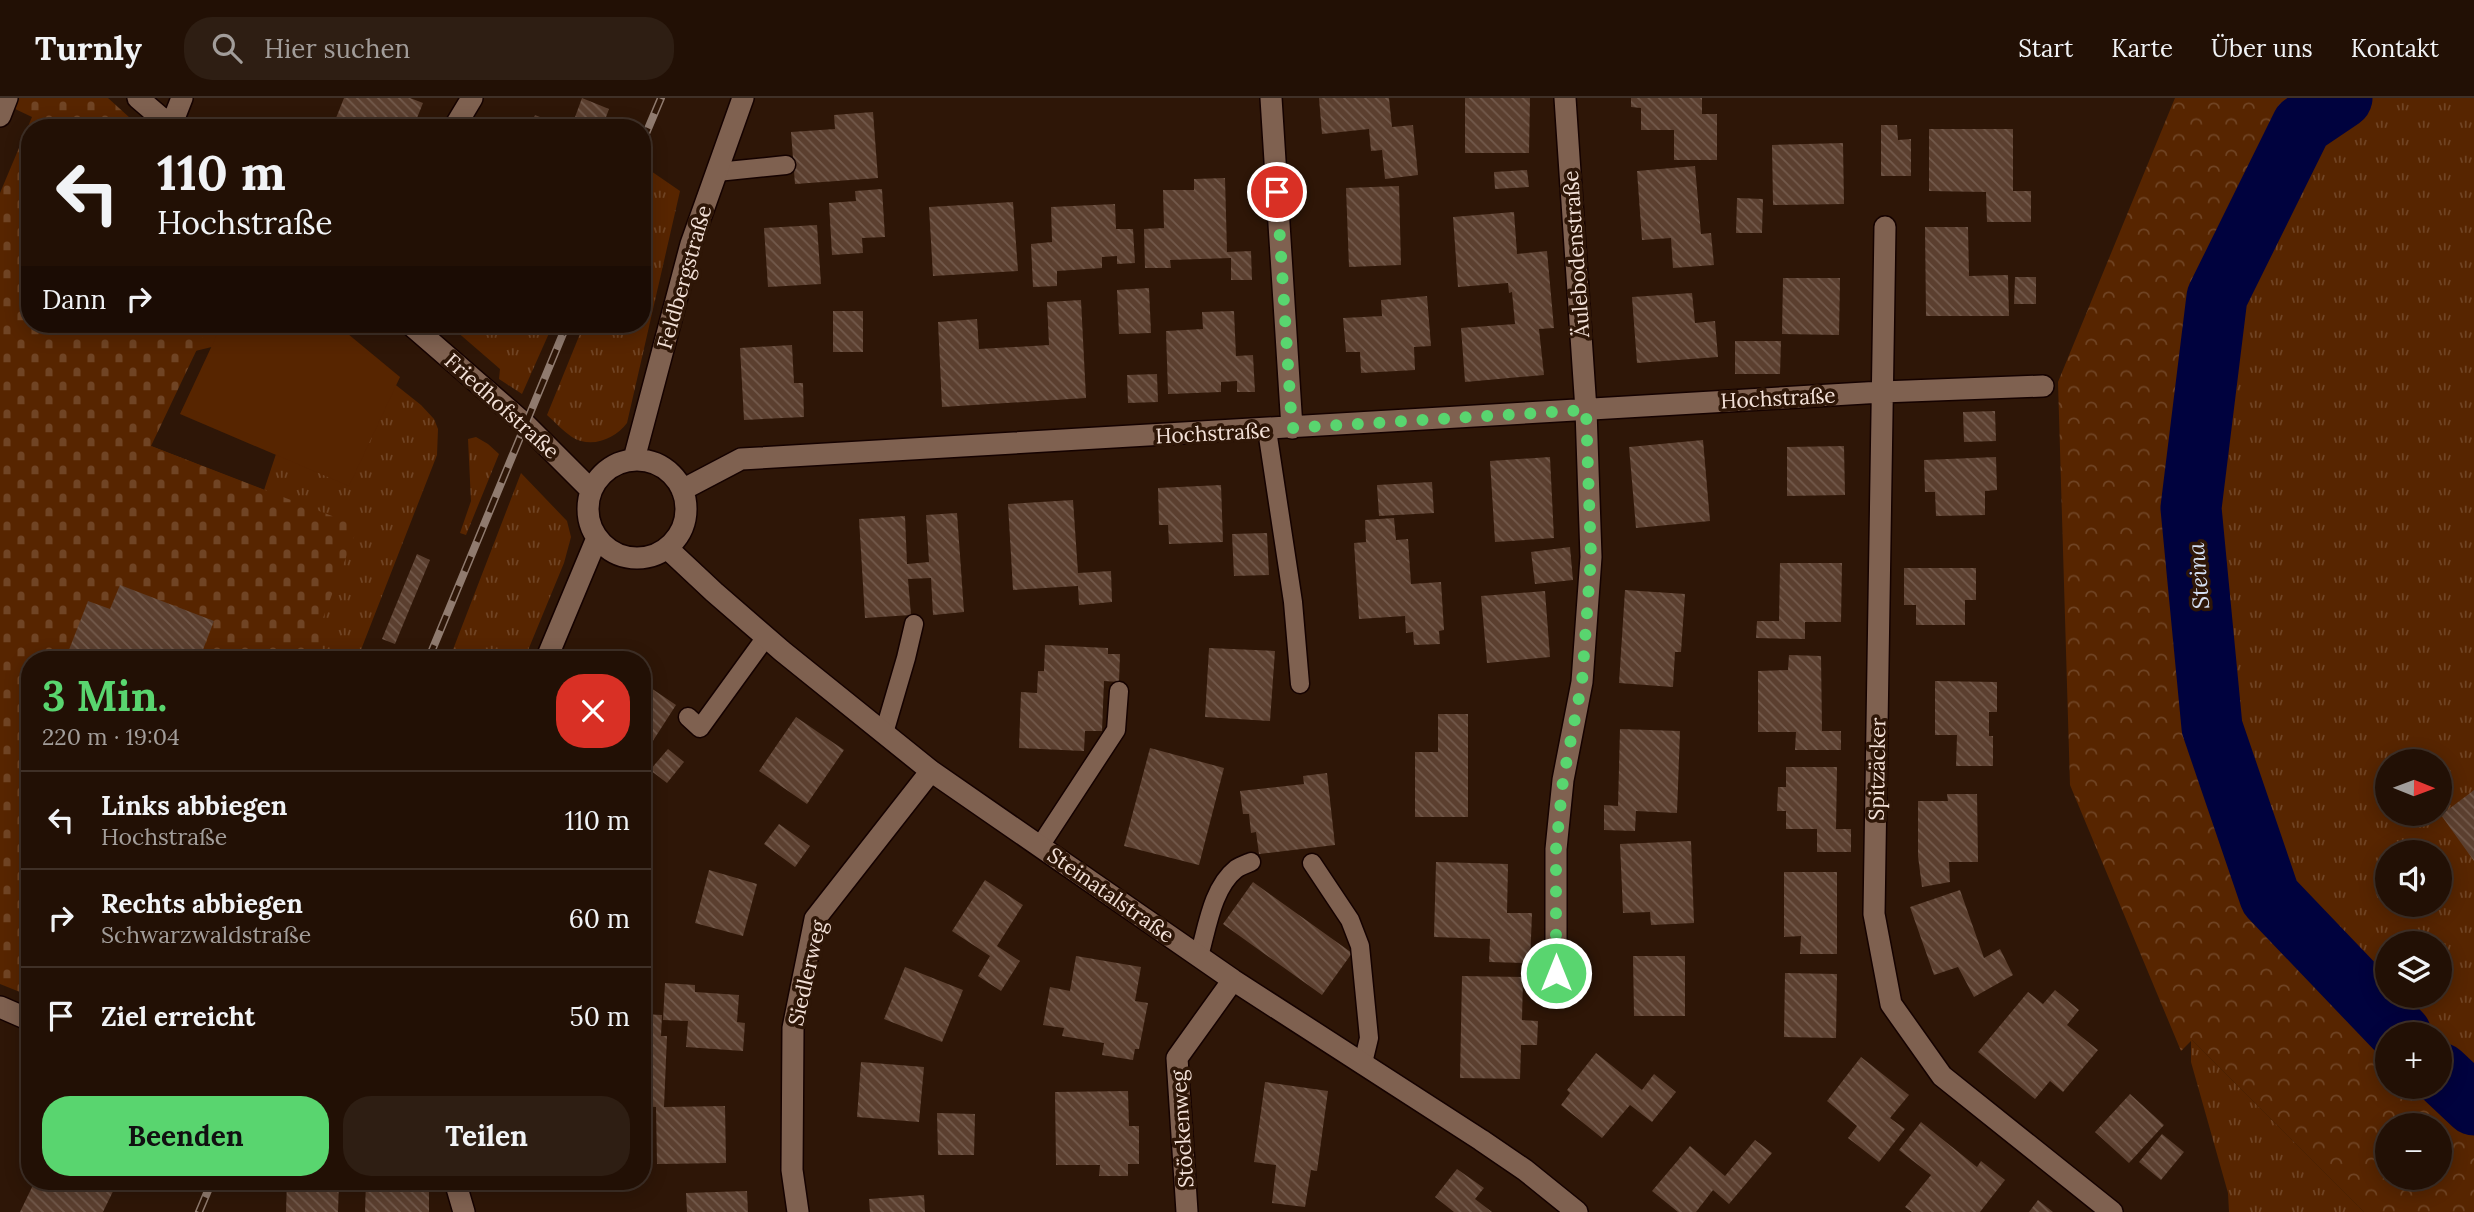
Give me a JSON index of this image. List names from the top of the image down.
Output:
{
  "streets": {
    "street": [
      "Äulebodenstraße",
      "Feldbergstraße",
      "Hochstraße",
      "Friedhofstraße",
      "Spitzäcker",
      "Steinatalstraße",
      "Siedlerweg",
      "Stöckenweg"
    ]
  },
  "crossings": [
    ["Äulebodenstraße", "Hochstraße"],
    ["Feldbergstraße", "Hochstraße"],
    ["Feldbergstraße", "Friedhofstraße"],
    ["Feldbergstraße", "Steinatalstraße"],
    ["Hochstraße", "Friedhofstraße"],
    ["Hochstraße", "Spitzäcker"],
    ["Hochstraße", "Steinatalstraße"],
    ["Friedhofstraße", "Steinatalstraße"],
    ["Steinatalstraße", "Siedlerweg"],
    ["Steinatalstraße", "Stöckenweg"]
  ],
  "water": ["Steina"],
  "north": "right",
  "page": {
    "header": "Turnly",
    "search": "Hier suchen",
    "nav": [
      "Start",
      "Karte",
      "Über uns",
      "Kontakt"
    ],
    "turn": ["110 m", "Hochstraße"],
    "then": "Dann",
    "heading": ["3 Min.", "220 m · 19:04"],
    "map_buttons": ["+", "−"],
    "list": [
      {
        "name": "Links abbiegen",
        "note": "Hochstraße",
        "value": "110 m"
      },
      {
        "name": "Rechts abbiegen",
        "note": "Schwarzwaldstraße",
        "value": "60 m"
      },
      {
        "name": "Ziel erreicht",
        "value": "50 m"
      }
    ],
    "buttons": ["Beenden", "Teilen"]
  }
}
